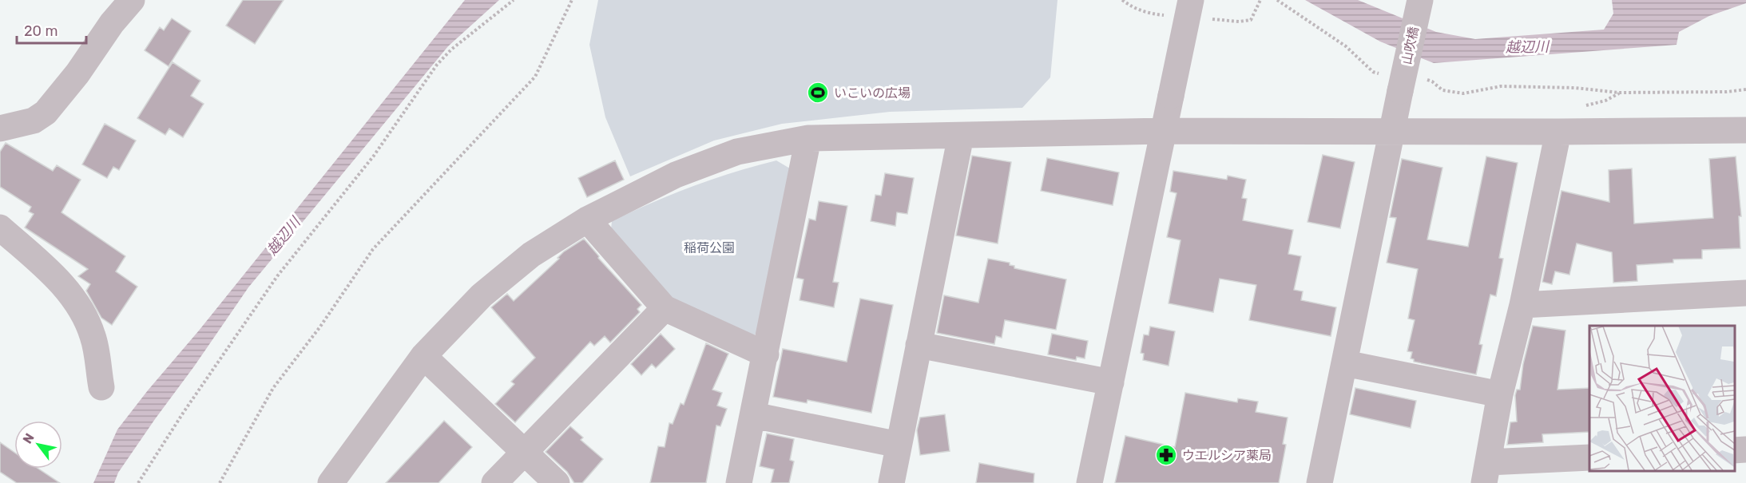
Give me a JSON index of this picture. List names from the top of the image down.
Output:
{
  "streets": {
    "street": ["山吹橋"]
  },
  "water": ["越辺川"],
  "parks": ["稲荷公園"],
  "places": {
    "sports": ["いこいの広場"],
    "pharmacy": ["ウエルシア薬局"]
  },
  "scale_bar": "20 m",
  "north": "top left"
}
